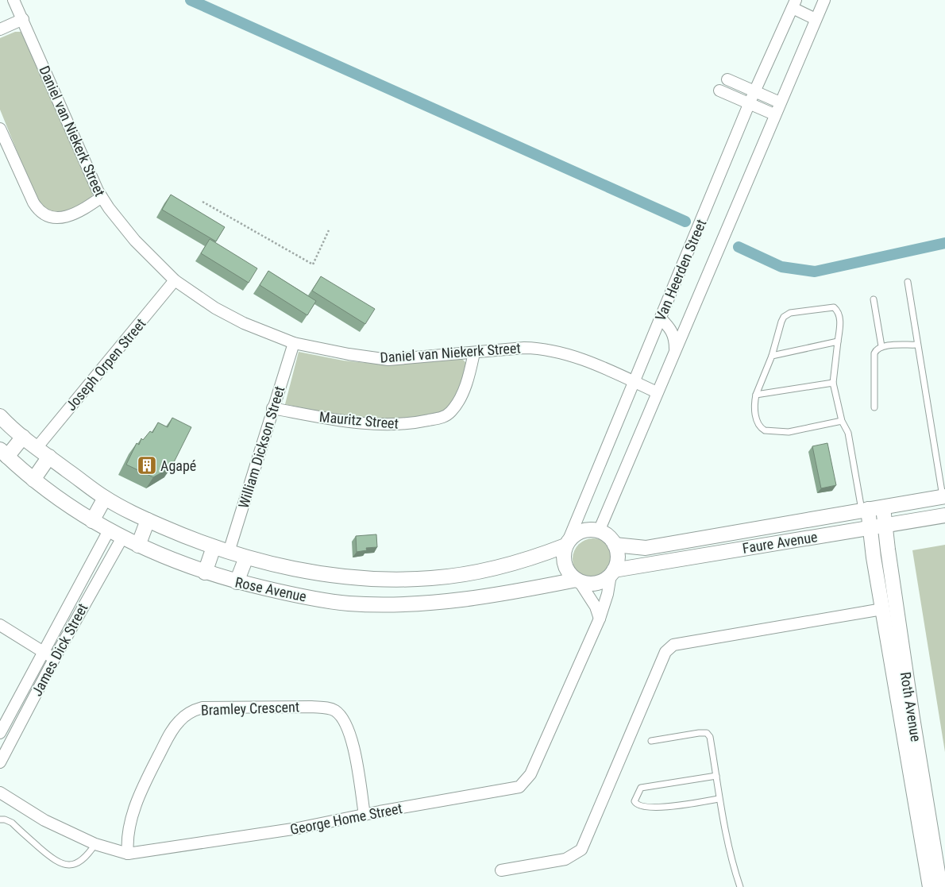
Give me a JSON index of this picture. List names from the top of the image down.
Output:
{
  "streets": {
    "street": [
      "Daniel van Niekerk Street",
      "Van Heerden Street",
      "Joseph Orpen Street",
      "Mauritz Street",
      "William Dickson Street",
      "Faure Avenue",
      "Rose Avenue",
      "James Dick Street",
      "Roth Avenue",
      "Bramley Crescent",
      "George Home Street"
    ]
  },
  "crossings": [
    ["Daniel van Niekerk Street", "Van Heerden Street"],
    ["Daniel van Niekerk Street", "Joseph Orpen Street"],
    ["Daniel van Niekerk Street", "Mauritz Street"],
    ["Daniel van Niekerk Street", "William Dickson Street"],
    ["Van Heerden Street", "Faure Avenue"],
    ["Van Heerden Street", "Rose Avenue"],
    ["Van Heerden Street", "George Home Street"],
    ["Joseph Orpen Street", "Rose Avenue"],
    ["Mauritz Street", "William Dickson Street"],
    ["William Dickson Street", "Rose Avenue"],
    ["Faure Avenue", "Rose Avenue"],
    ["Faure Avenue", "Roth Avenue"],
    ["Faure Avenue", "George Home Street"],
    ["Rose Avenue", "James Dick Street"],
    ["Rose Avenue", "George Home Street"],
    ["Bramley Crescent", "George Home Street"]
  ],
  "places": {
    "building": ["Agapé"]
  }
}
